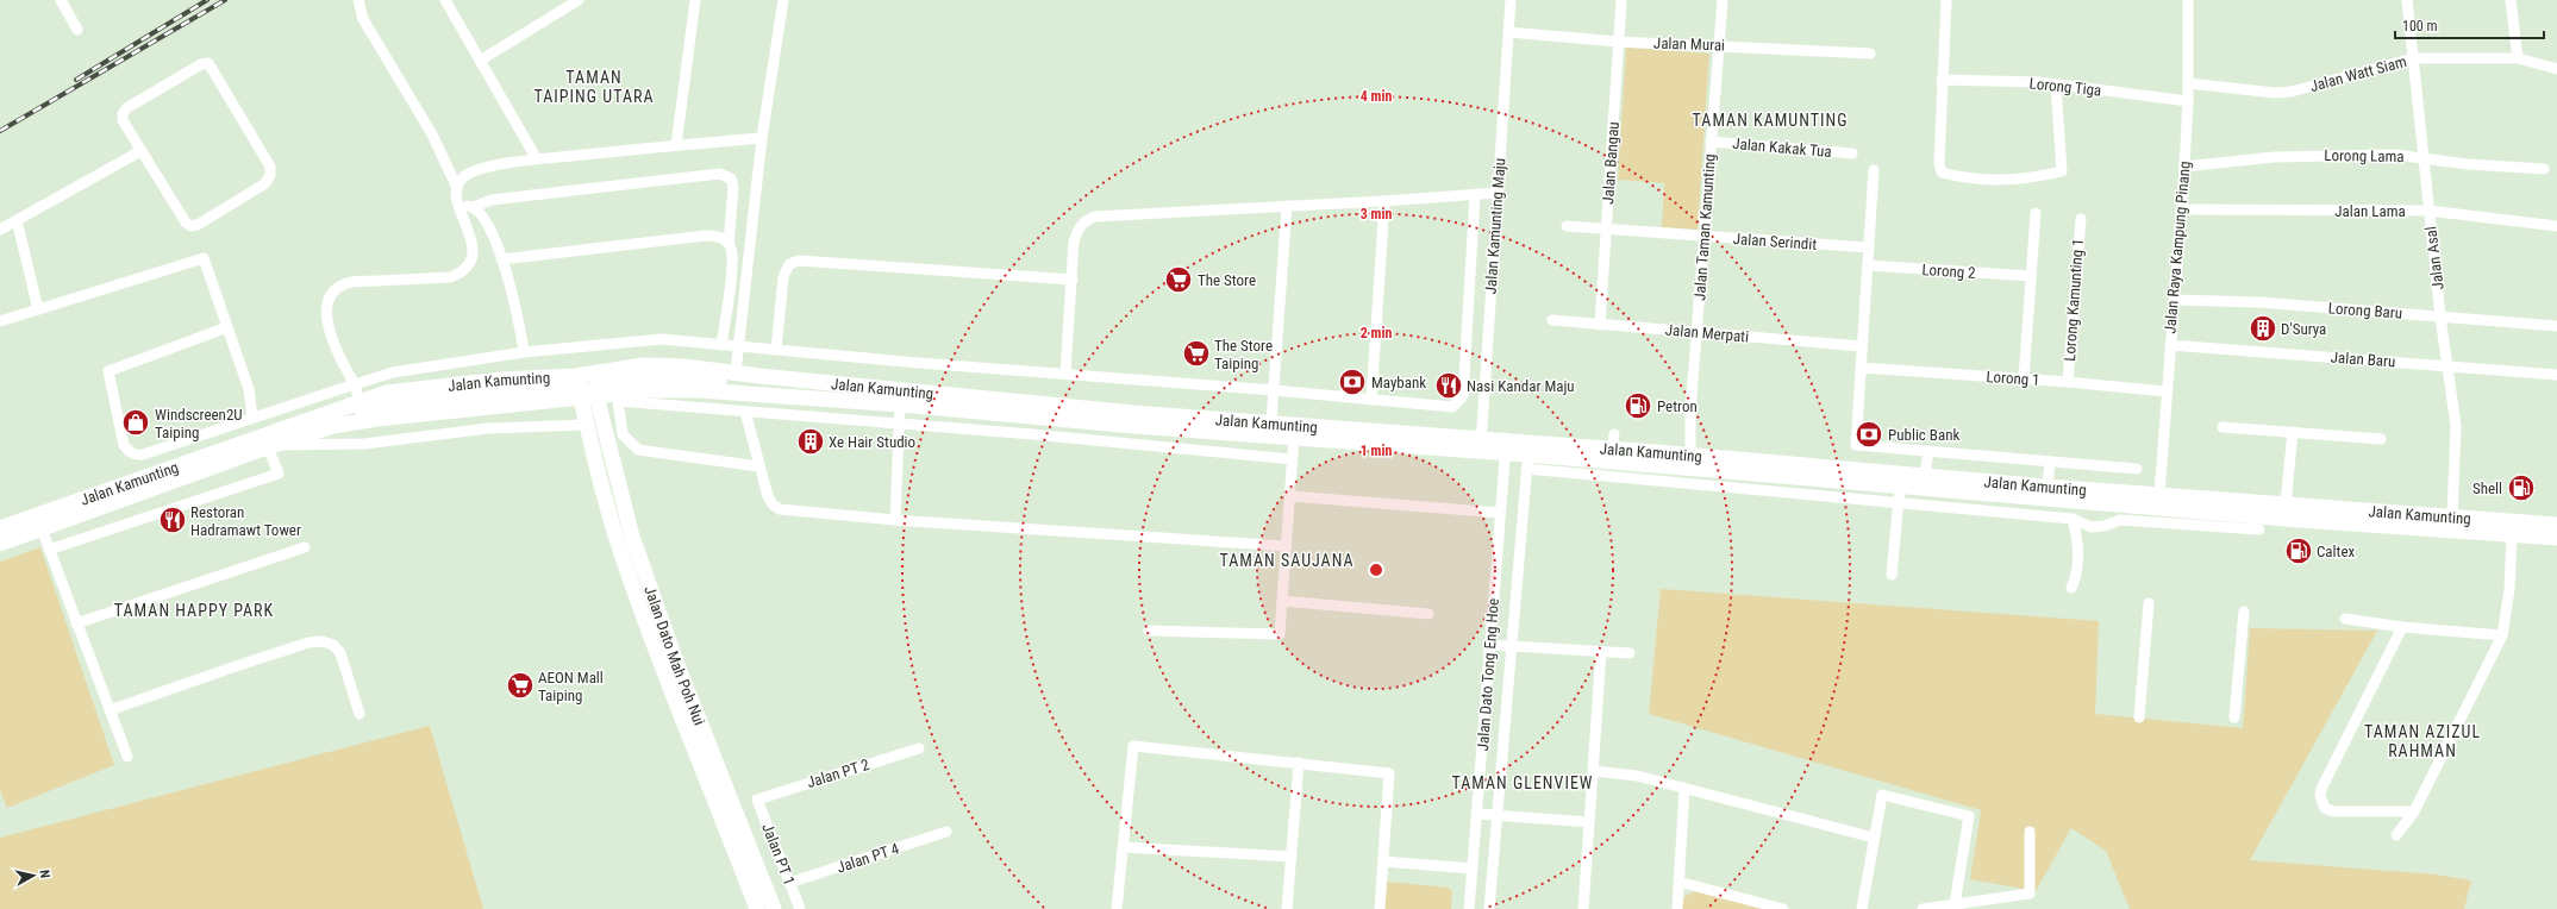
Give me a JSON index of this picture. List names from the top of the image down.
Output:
{
  "streets": {
    "main road": ["Jalan Kamunting", "Jalan Dato Mah Poh Nui"],
    "street": [
      "Jalan Murai",
      "Jalan Watt Siam",
      "Lorong Tiga",
      "Jalan Kakak Tua",
      "Lorong Lama",
      "Jalan Bangau",
      "Jalan Lama",
      "Jalan Kamunting Maju",
      "Jalan Taman Kamunting",
      "Jalan Serindit",
      "Jalan Raya Kampung Pinang",
      "Jalan Asal",
      "Lorong 2",
      "Lorong Kamunting 1",
      "Lorong Baru",
      "Jalan Merpati",
      "Jalan Baru",
      "Lorong 1",
      "Jalan Dato Tong Eng Hoe",
      "Jalan PT 2",
      "Jalan PT 1",
      "Jalan PT 4"
    ]
  },
  "crossings": [
    ["Jalan Murai", "Jalan Bangau"],
    ["Jalan Murai", "Jalan Kamunting Maju"],
    ["Jalan Murai", "Jalan Taman Kamunting"],
    ["Jalan Watt Siam", "Jalan Raya Kampung Pinang"],
    ["Jalan Watt Siam", "Jalan Asal"],
    ["Lorong Tiga", "Jalan Raya Kampung Pinang"],
    ["Jalan Kakak Tua", "Jalan Taman Kamunting"],
    ["Lorong Lama", "Jalan Raya Kampung Pinang"],
    ["Lorong Lama", "Jalan Asal"],
    ["Jalan Bangau", "Jalan Serindit"],
    ["Jalan Bangau", "Jalan Merpati"],
    ["Jalan Lama", "Jalan Raya Kampung Pinang"],
    ["Jalan Lama", "Jalan Asal"],
    ["Jalan Kamunting Maju", "Jalan Kamunting"],
    ["Jalan Taman Kamunting", "Jalan Serindit"],
    ["Jalan Taman Kamunting", "Jalan Merpati"],
    ["Jalan Taman Kamunting", "Jalan Kamunting"],
    ["Jalan Raya Kampung Pinang", "Lorong Baru"],
    ["Jalan Raya Kampung Pinang", "Jalan Baru"],
    ["Jalan Raya Kampung Pinang", "Lorong 1"],
    ["Jalan Raya Kampung Pinang", "Jalan Kamunting"],
    ["Jalan Asal", "Lorong Baru"],
    ["Jalan Asal", "Jalan Baru"],
    ["Jalan Asal", "Jalan Kamunting"],
    ["Lorong Kamunting 1", "Lorong 1"],
    ["Jalan Kamunting", "Jalan Dato Mah Poh Nui"],
    ["Jalan Kamunting", "Jalan Dato Tong Eng Hoe"],
    ["Jalan PT 2", "Jalan PT 1"],
    ["Jalan PT 1", "Jalan PT 4"]
  ],
  "districts": [
    "TAMAN TAIPING UTARA",
    "TAMAN KAMUNTING",
    "TAMAN SAUJANA",
    "TAMAN HAPPY PARK",
    "TAMAN AZIZUL RAHMAN",
    "TAMAN GLENVIEW"
  ],
  "places": {
    "supermarket": ["The Store", "The Store Taiping", "AEON Mall Taiping"],
    "building": ["D'Surya", "Xe Hair Studio"],
    "bank": ["Maybank", "Public Bank"],
    "restaurant": ["Nasi Kandar Maju", "Restoran Hadramawt Tower"],
    "fuel station": ["Petron", "Shell", "Caltex"],
    "shop": ["Windscreen2U Taiping"]
  },
  "scale_bar": "100 m",
  "north": "right",
  "rings": [
    "4 min",
    "3 min",
    "2 min",
    "1 min"
  ]
}
